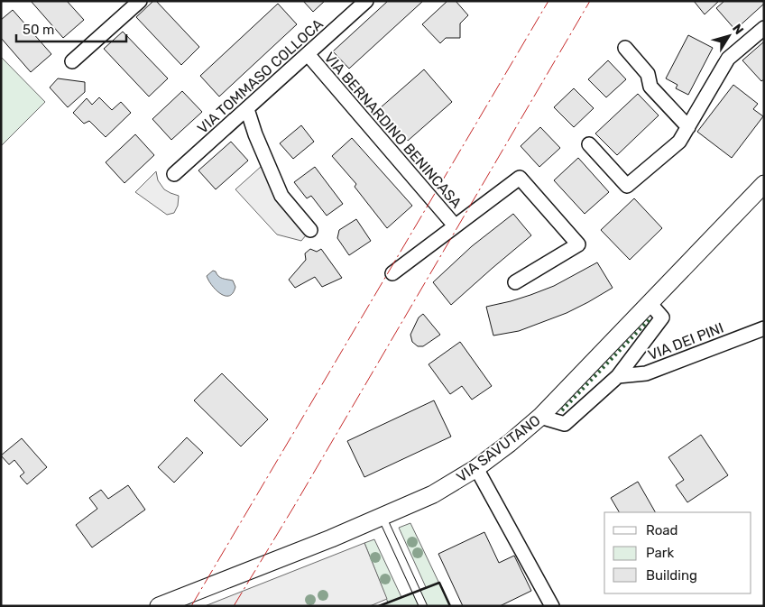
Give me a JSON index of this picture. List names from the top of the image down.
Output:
{
  "streets": {
    "street": [
      "VIA TOMMASO COLLOCA",
      "VIA BERNARDINO BENINCASA",
      "VIA DEI PINI",
      "VIA SAVUTANO"
    ]
  },
  "crossings": [
    ["VIA TOMMASO COLLOCA", "VIA BERNARDINO BENINCASA"]
  ],
  "legend": ["Road", "Park", "Building"],
  "scale_bar": "50 m",
  "north": "top right"
}
